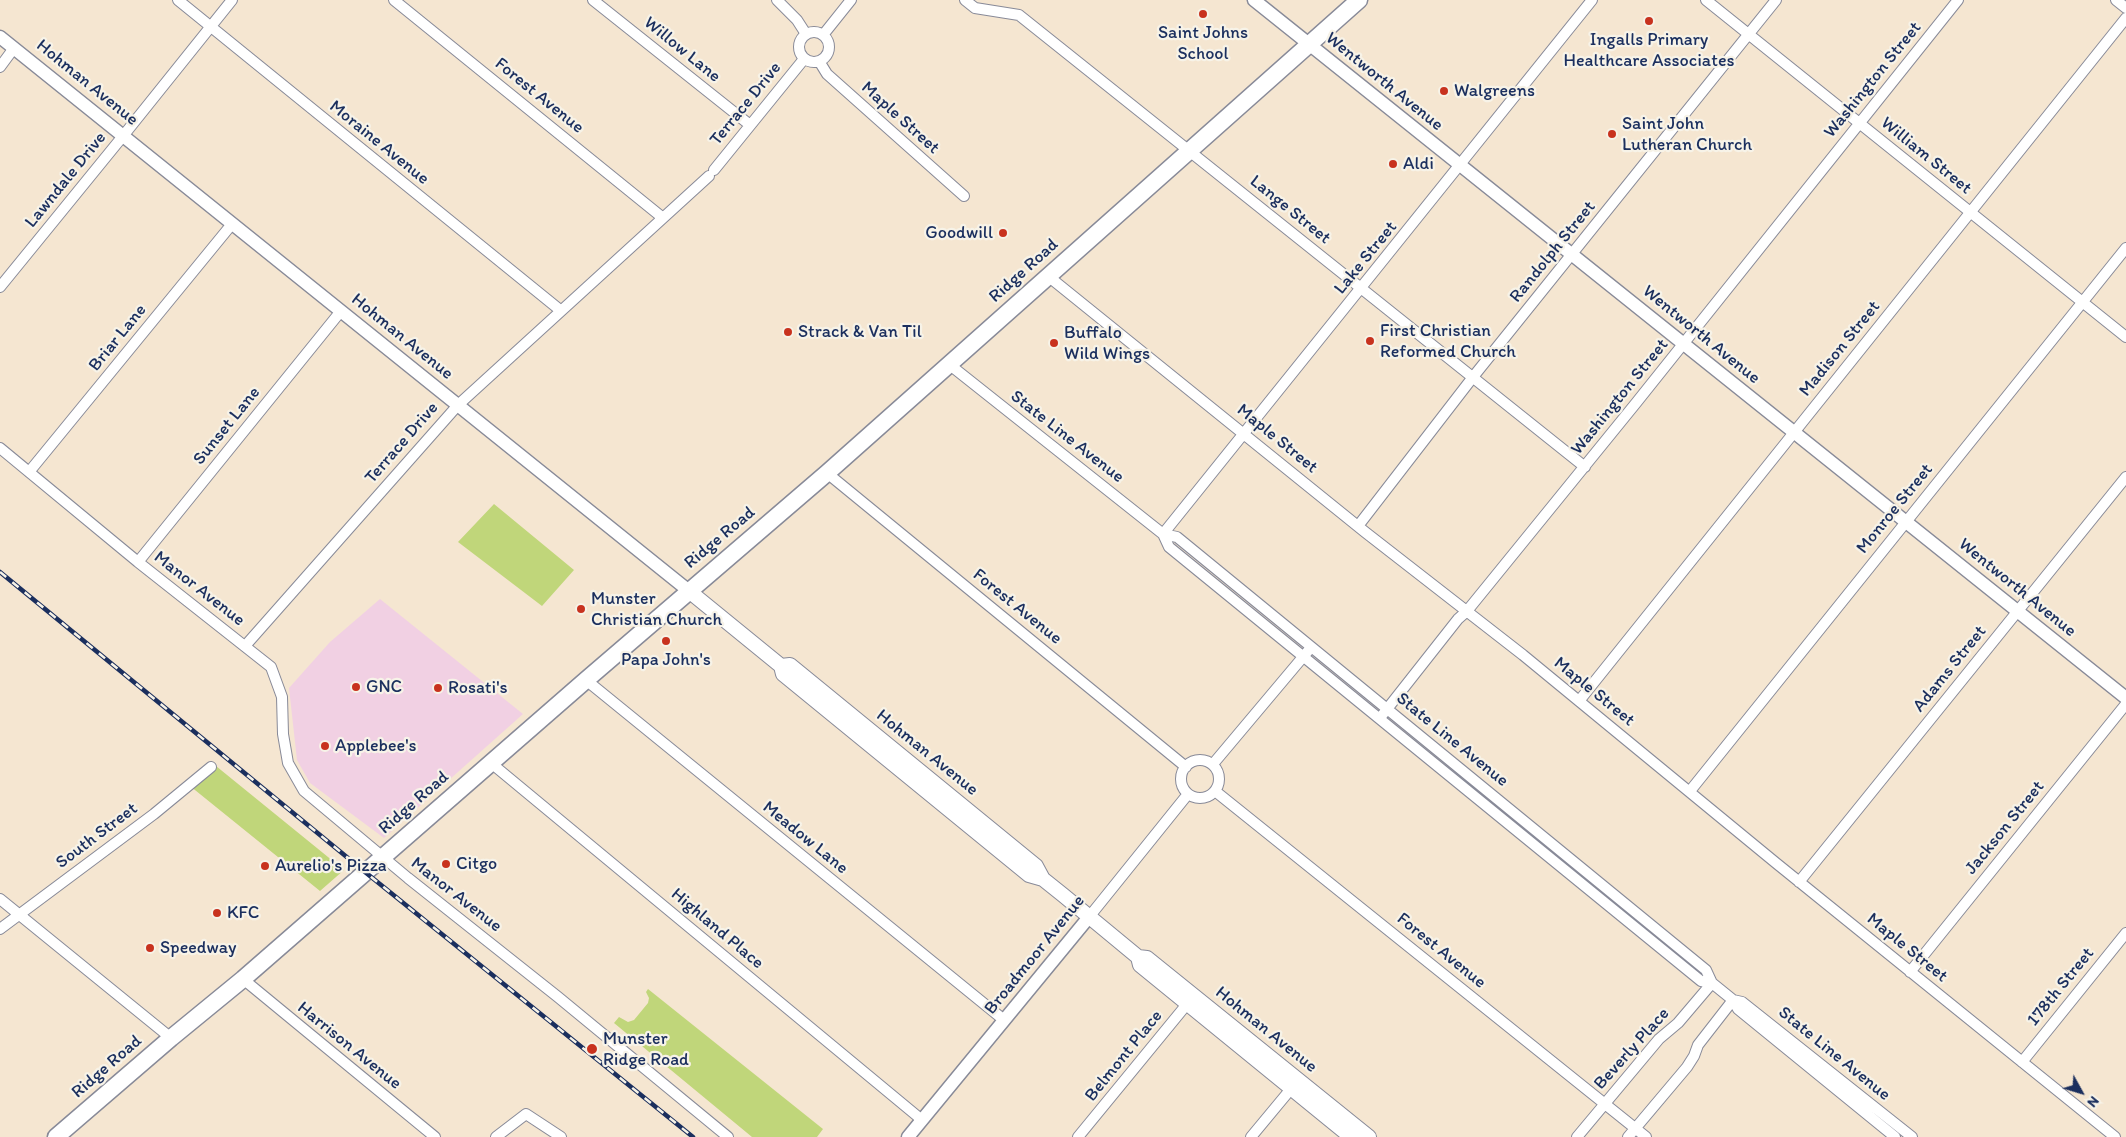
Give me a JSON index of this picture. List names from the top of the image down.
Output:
{
  "streets": {
    "main road": ["Hohman Avenue", "Ridge Road"],
    "street": [
      "Willow Lane",
      "Washington Street",
      "Wentworth Avenue",
      "Forest Avenue",
      "Terrace Drive",
      "Maple Street",
      "Moraine Avenue",
      "William Street",
      "Lawndale Drive",
      "Lange Street",
      "Randolph Street",
      "Lake Street",
      "Briar Lane",
      "Madison Street",
      "Sunset Lane",
      "State Line Avenue",
      "Monroe Street",
      "Manor Avenue",
      "Adams Street",
      "Jackson Street",
      "South Street",
      "Meadow Lane",
      "Highland Place",
      "Broadmoor Avenue",
      "178th Street",
      "Harrison Avenue",
      "Beverly Place",
      "Belmont Place"
    ]
  },
  "crossings": [
    ["Willow Lane", "Terrace Drive"],
    ["Washington Street", "Wentworth Avenue"],
    ["Washington Street", "Maple Street"],
    ["Washington Street", "William Street"],
    ["Washington Street", "Lange Street"],
    ["Washington Street", "State Line Avenue"],
    ["Wentworth Avenue", "Randolph Street"],
    ["Wentworth Avenue", "Lake Street"],
    ["Wentworth Avenue", "Ridge Road"],
    ["Wentworth Avenue", "Madison Street"],
    ["Wentworth Avenue", "Monroe Street"],
    ["Wentworth Avenue", "Adams Street"],
    ["Hohman Avenue", "Terrace Drive"],
    ["Hohman Avenue", "Lawndale Drive"],
    ["Hohman Avenue", "Ridge Road"],
    ["Hohman Avenue", "Briar Lane"],
    ["Hohman Avenue", "Sunset Lane"],
    ["Hohman Avenue", "Broadmoor Avenue"],
    ["Hohman Avenue", "Belmont Place"],
    ["Forest Avenue", "Terrace Drive"],
    ["Forest Avenue", "Ridge Road"],
    ["Forest Avenue", "Broadmoor Avenue"],
    ["Forest Avenue", "Beverly Place"],
    ["Terrace Drive", "Maple Street"],
    ["Terrace Drive", "Moraine Avenue"],
    ["Terrace Drive", "Manor Avenue"],
    ["Maple Street", "Randolph Street"],
    ["Maple Street", "Lake Street"],
    ["Maple Street", "Ridge Road"],
    ["Maple Street", "Madison Street"],
    ["Maple Street", "Monroe Street"],
    ["Maple Street", "Adams Street"],
    ["Maple Street", "Jackson Street"],
    ["Maple Street", "178th Street"],
    ["Moraine Avenue", "Lawndale Drive"],
    ["William Street", "Randolph Street"],
    ["William Street", "Madison Street"],
    ["William Street", "Monroe Street"],
    ["Lange Street", "Randolph Street"],
    ["Lange Street", "Lake Street"],
    ["Lange Street", "Ridge Road"],
    ["Lake Street", "State Line Avenue"],
    ["Ridge Road", "State Line Avenue"],
    ["Ridge Road", "Manor Avenue"],
    ["Ridge Road", "Meadow Lane"],
    ["Ridge Road", "Highland Place"],
    ["Ridge Road", "Harrison Avenue"],
    ["Briar Lane", "Manor Avenue"],
    ["Sunset Lane", "Manor Avenue"],
    ["State Line Avenue", "Beverly Place"],
    ["Meadow Lane", "Broadmoor Avenue"],
    ["Highland Place", "Broadmoor Avenue"]
  ],
  "places": [
    "Saint Johns School",
    "Ingalls Primary Healthcare Associates",
    "Walgreens",
    "Saint John Lutheran Church",
    "Aldi",
    "Goodwill",
    "Strack & Van Til",
    "First Christian Reformed Church",
    "Buffalo Wild Wings",
    "Munster Christian Church",
    "Papa John's",
    "GNC",
    "Rosati's",
    "Applebee's",
    "Citgo",
    "Aurelio's Pizza",
    "KFC",
    "Speedway",
    "Munster Ridge Road"
  ],
  "north": "bottom right"
}
